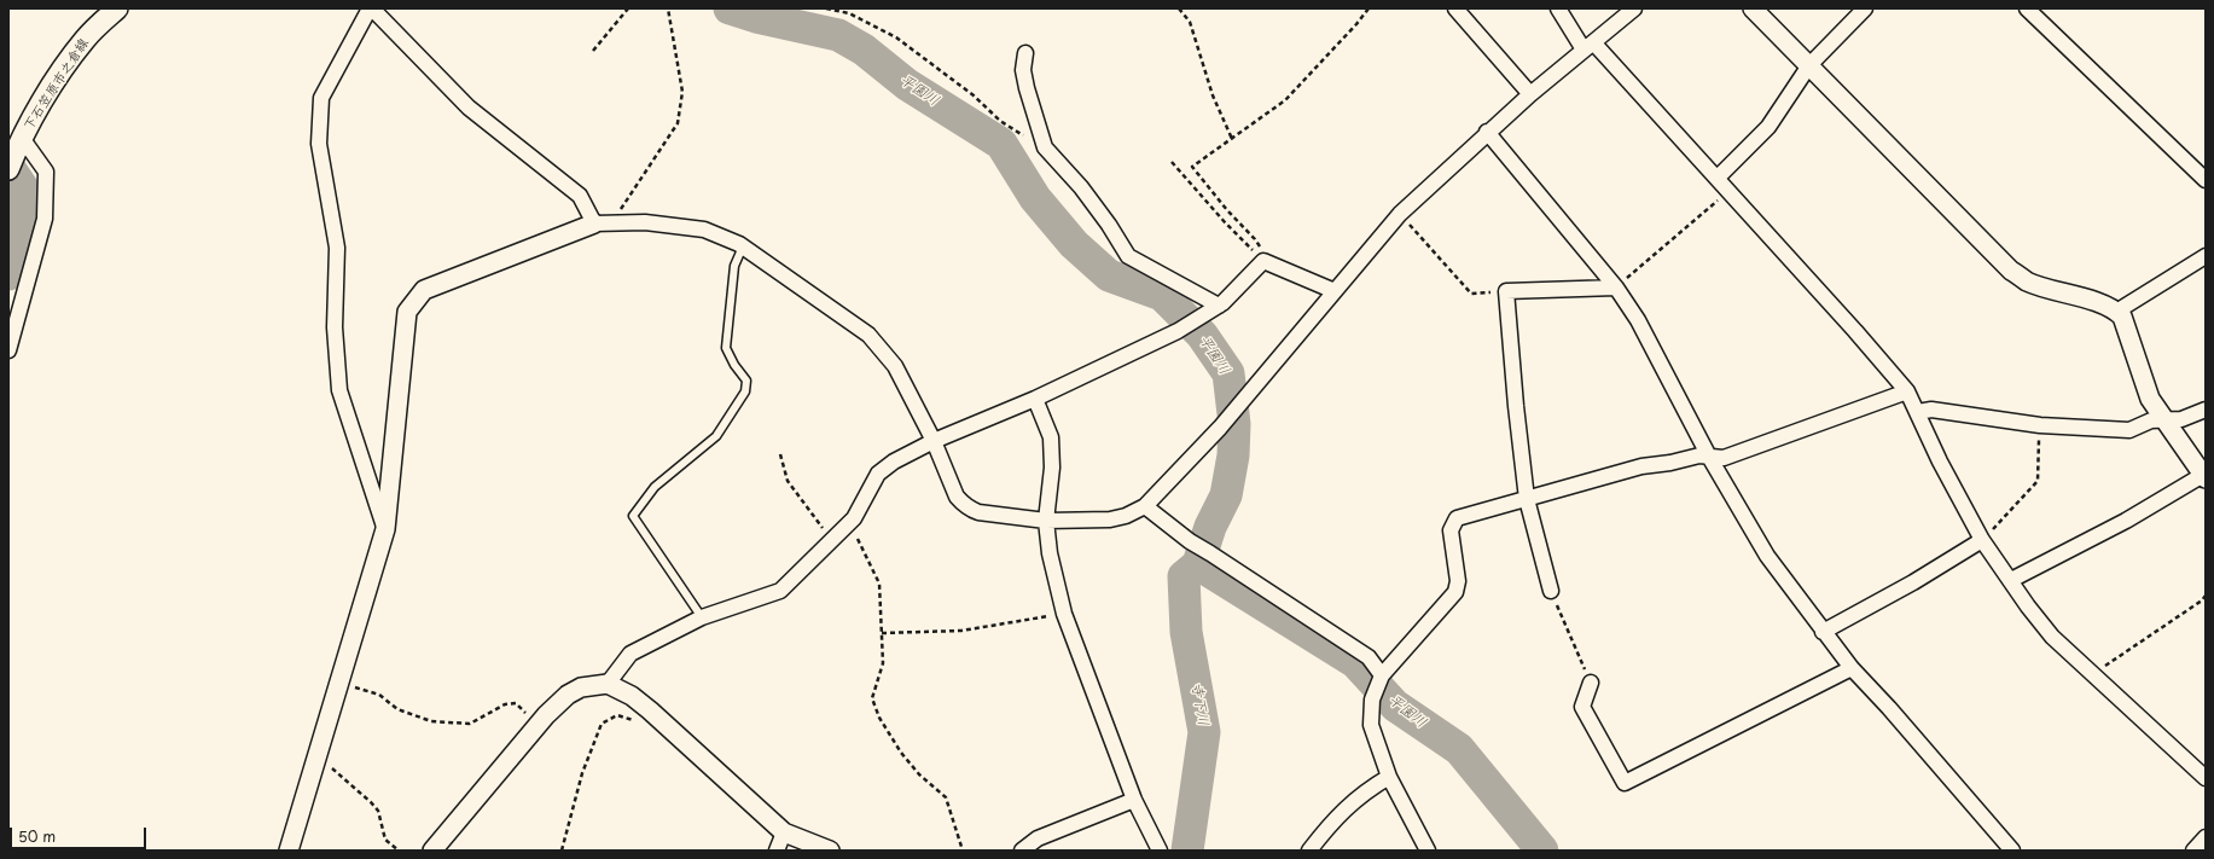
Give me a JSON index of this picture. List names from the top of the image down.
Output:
{
  "streets": {
    "main road": ["下石笠原市之倉線"]
  },
  "water": ["平園川", "寺下川"],
  "scale_bar": "50 m"
}
